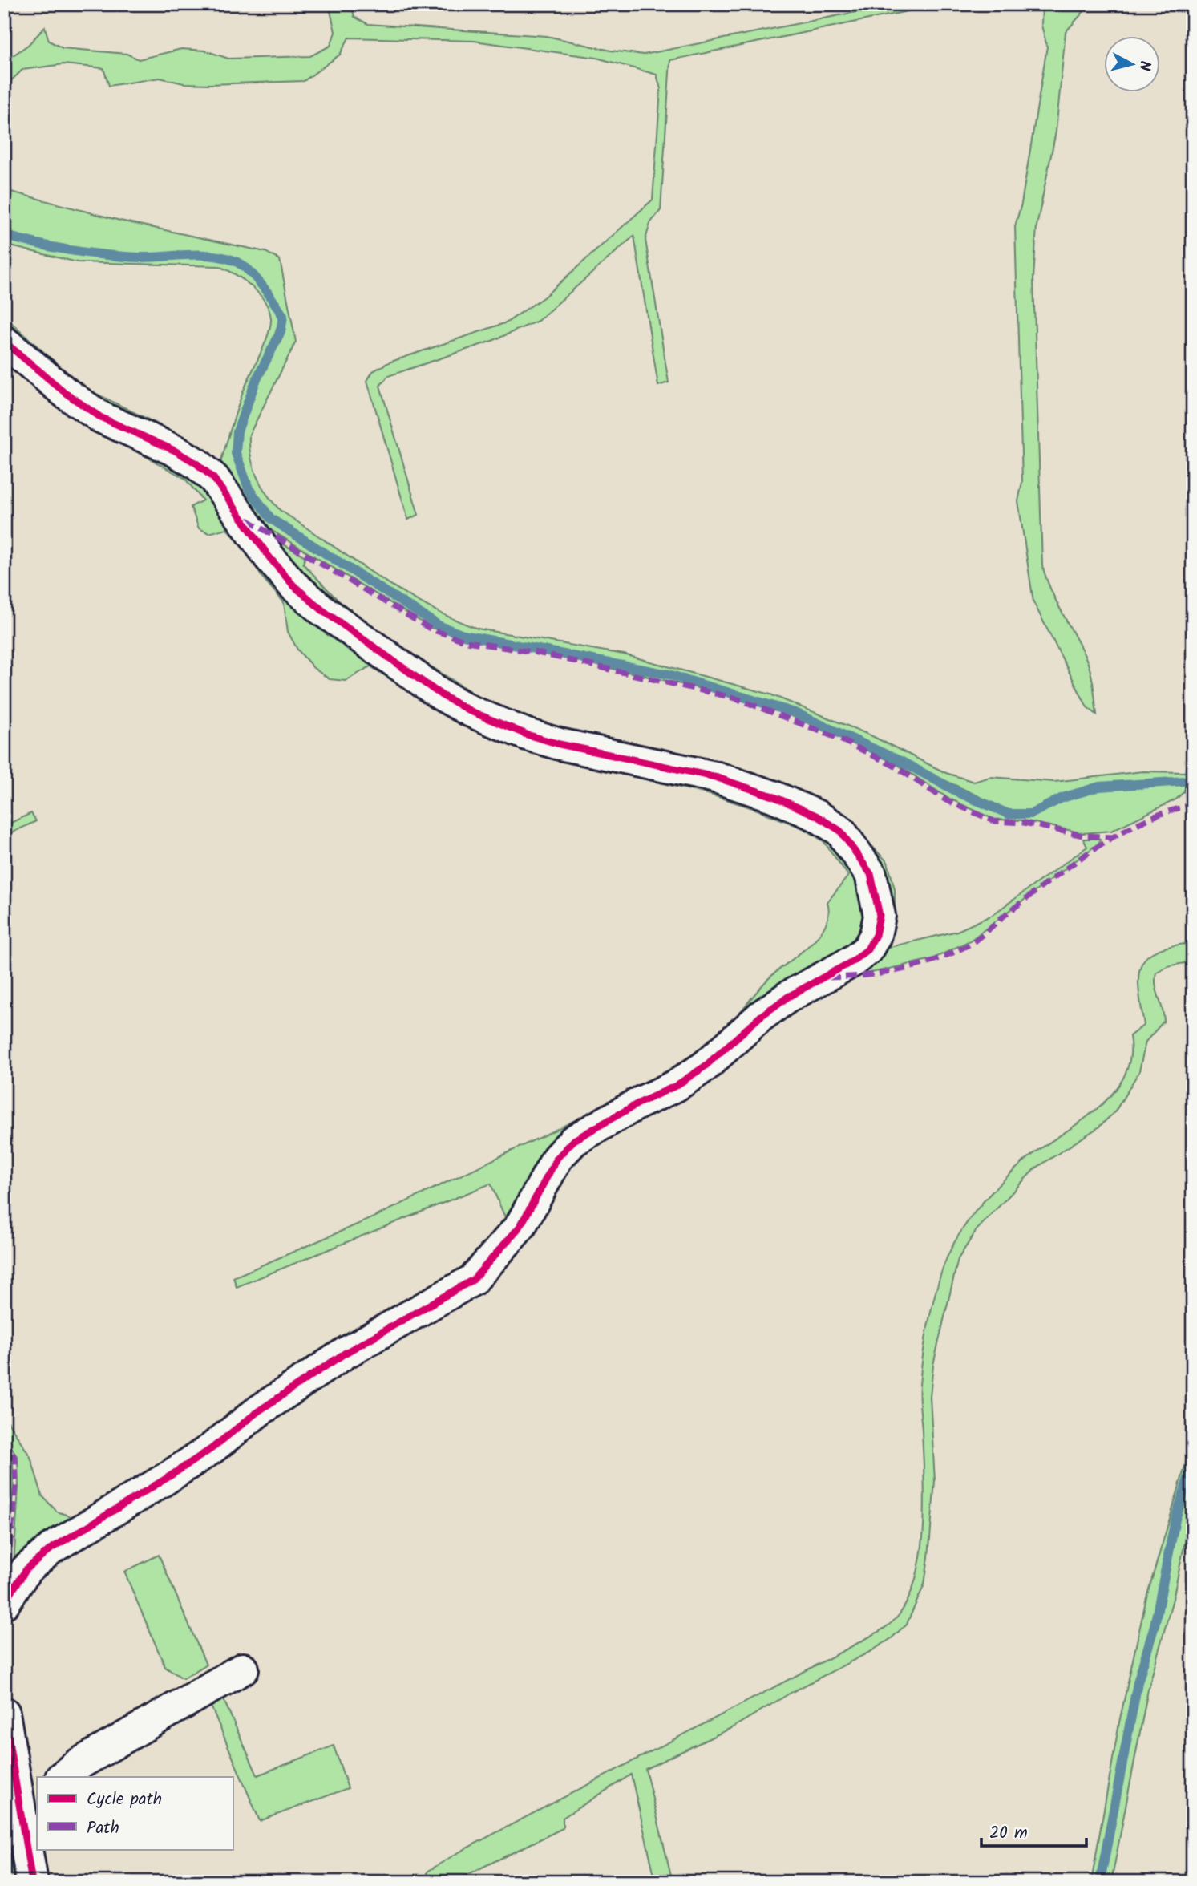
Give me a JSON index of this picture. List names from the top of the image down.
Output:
{
  "legend": ["Cycle path", "Path"],
  "scale_bar": "20 m",
  "north": "right"
}
